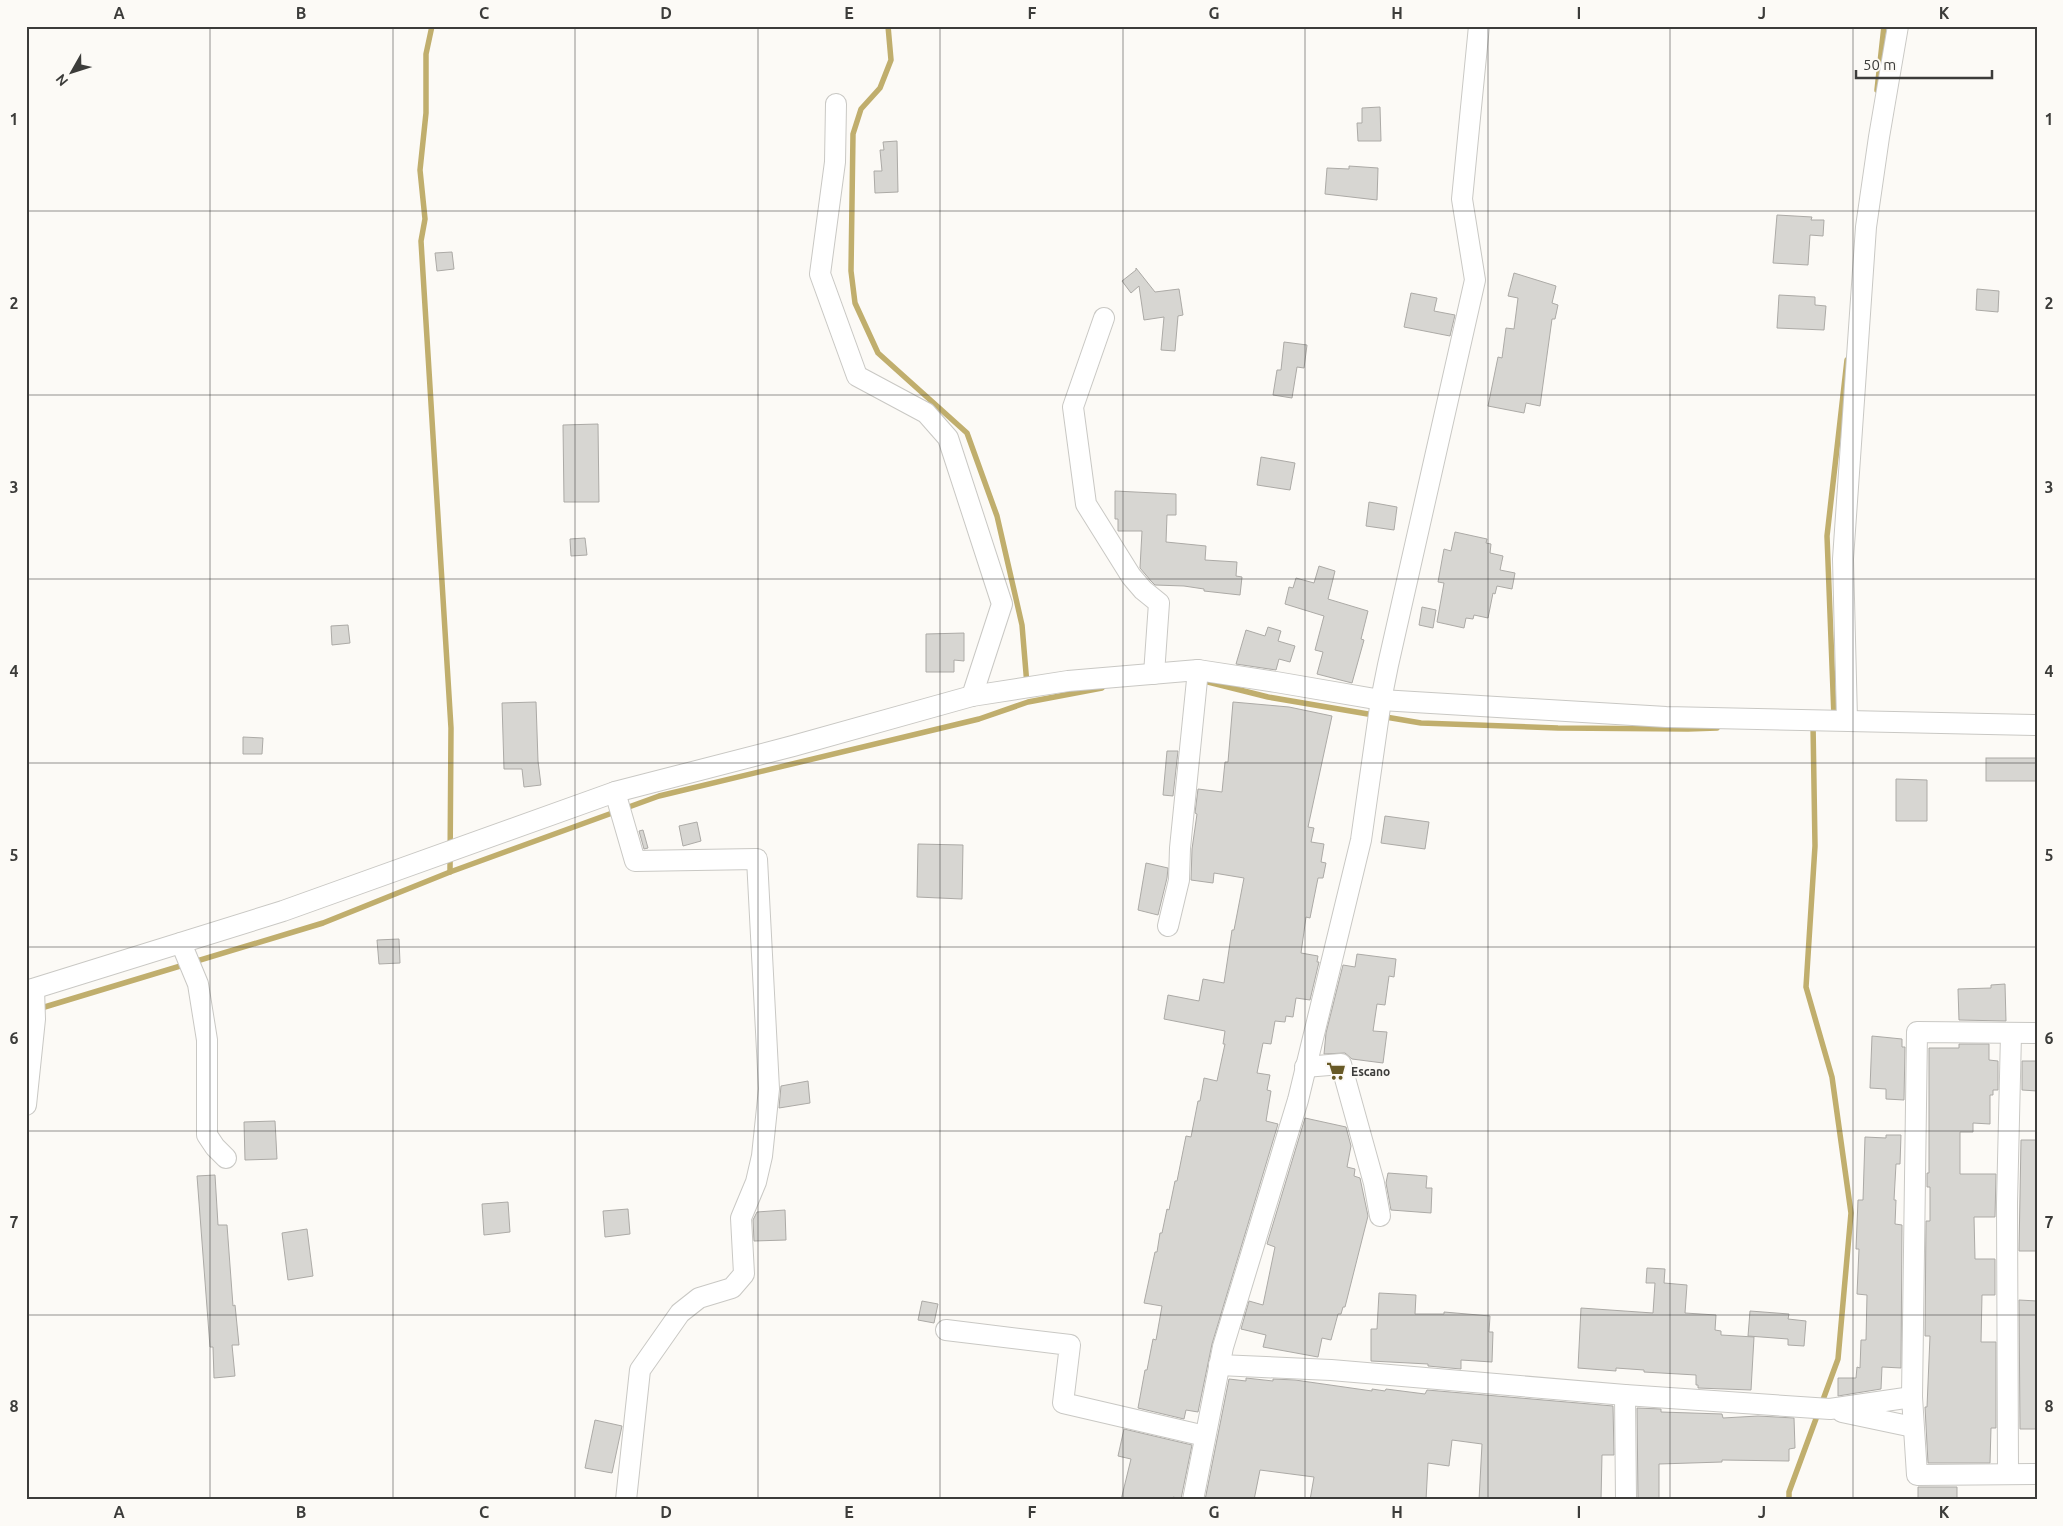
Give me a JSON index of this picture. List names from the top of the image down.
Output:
{
  "places": {
    "supermarket": ["Escano"]
  },
  "scale_bar": "50 m",
  "north": "bottom left",
  "grid": {
    "columns": [
      "A",
      "B",
      "C",
      "D",
      "E",
      "F",
      "G",
      "H",
      "I",
      "J",
      "K"
    ],
    "rows": [
      "1",
      "2",
      "3",
      "4",
      "5",
      "6",
      "7",
      "8"
    ]
  }
}
